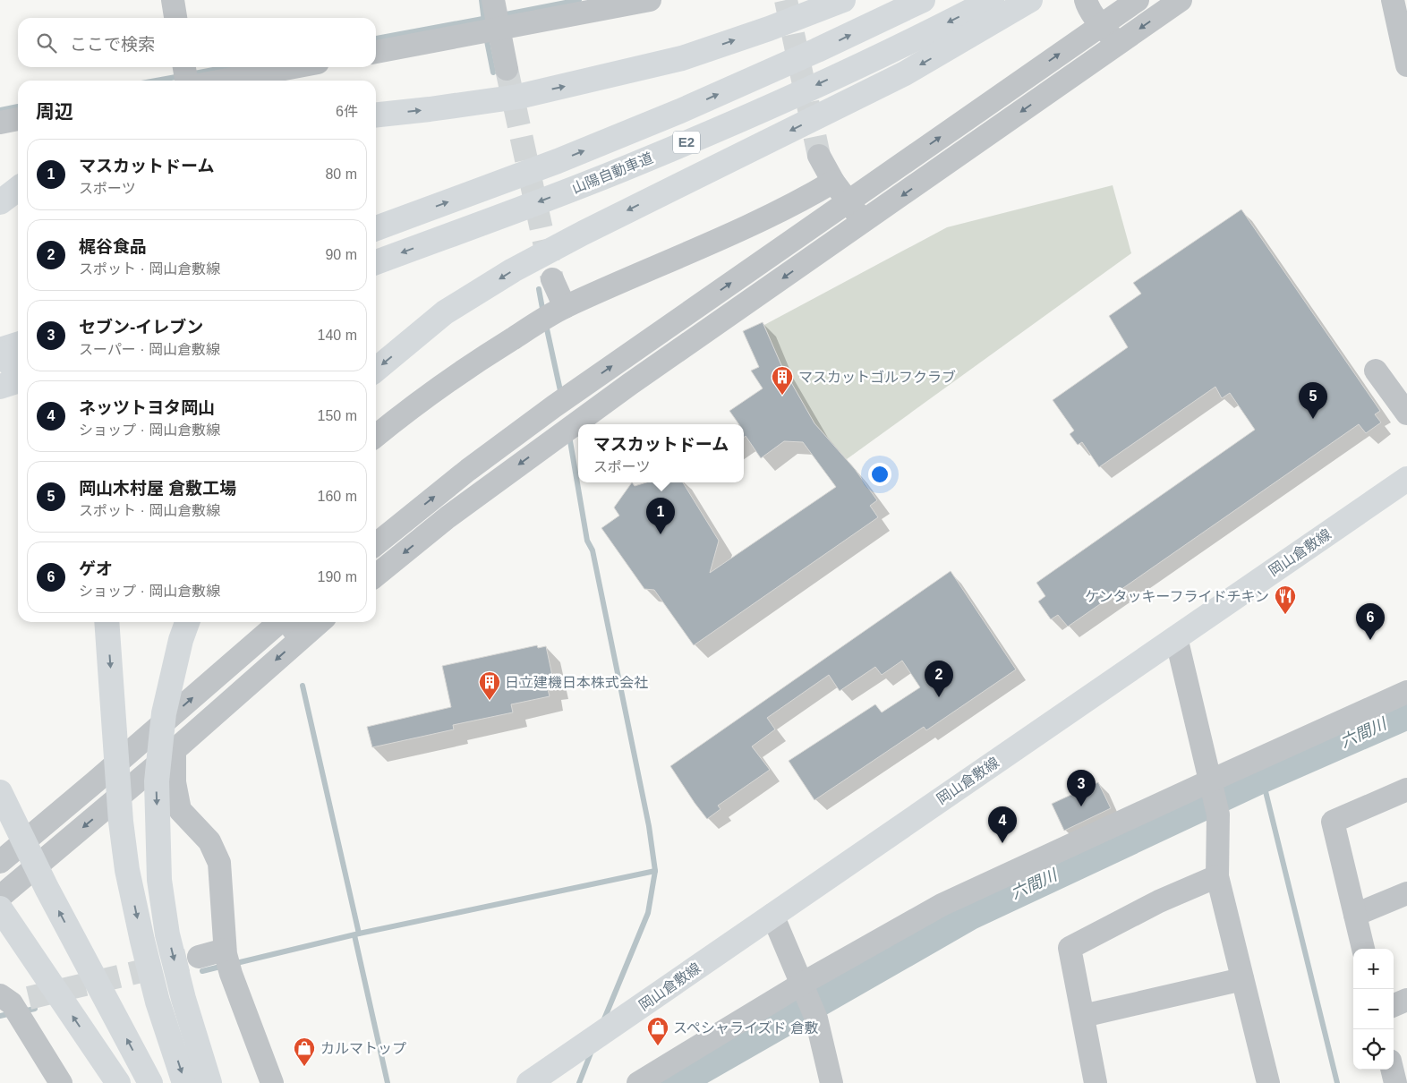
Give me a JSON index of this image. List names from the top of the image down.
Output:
{
  "streets": {
    "main road": ["E2", "山陽自動車道", "岡山倉敷線"]
  },
  "water": ["六間川"],
  "places": {
    "building": ["マスカットゴルフクラブ", "日立建機日本株式会社"],
    "restaurant": ["ケンタッキーフライドチキン"],
    "shop": ["スペシャライズド 倉敷", "カルマトップ"]
  },
  "page": {
    "search": "ここで検索",
    "heading": ["周辺", "6件"],
    "list": [
      {
        "mark": "1",
        "name": "マスカットドーム",
        "note": "スポーツ",
        "value": "80 m"
      },
      {
        "mark": "2",
        "name": "梶谷食品",
        "note": "スポット · 岡山倉敷線",
        "value": "90 m"
      },
      {
        "mark": "3",
        "name": "セブン-イレブン",
        "note": "スーパー · 岡山倉敷線",
        "value": "140 m"
      },
      {
        "mark": "4",
        "name": "ネッツトヨタ岡山",
        "note": "ショップ · 岡山倉敷線",
        "value": "150 m"
      },
      {
        "mark": "5",
        "name": "岡山木村屋 倉敷工場",
        "note": "スポット · 岡山倉敷線",
        "value": "160 m"
      },
      {
        "mark": "6",
        "name": "ゲオ",
        "note": "ショップ · 岡山倉敷線",
        "value": "190 m"
      }
    ],
    "pins": [
      "5",
      "1",
      "6",
      "2",
      "3",
      "4"
    ],
    "popup": ["マスカットドーム", "スポーツ"],
    "map_buttons": ["+", "−"]
  }
}
